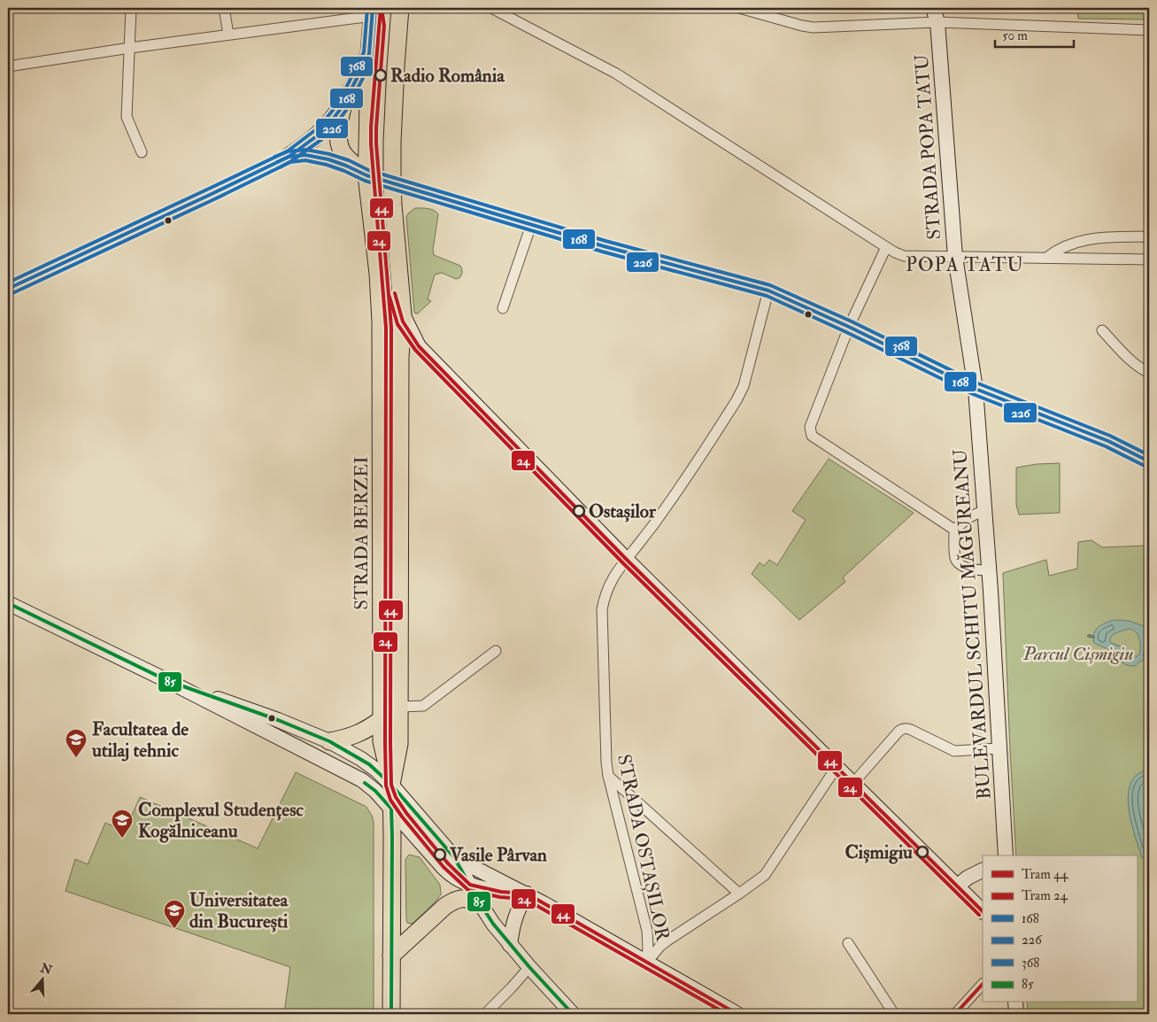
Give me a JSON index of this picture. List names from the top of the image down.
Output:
{
  "streets": {
    "main road": ["STRADA POPA TATU", "STRADA BERZEI", "BULEVARDUL SCHITU MĂGUREANU"],
    "street": ["STRADA OSTAȘILOR"]
  },
  "crossings": [
    ["STRADA POPA TATU", "BULEVARDUL SCHITU MĂGUREANU"]
  ],
  "districts": ["POPA TATU"],
  "parks": ["Parcul Cișmigiu"],
  "places": {
    "other": [
      "Radio România",
      "Ostașilor",
      "Cișmigiu",
      "Vasile Pârvan"
    ],
    "school or university": ["Facultatea de utilaj tehnic", "Complexul Studențesc Kogălniceanu", "Universitatea din București"]
  },
  "lines": [
    "tram line 44",
    "tram line 24",
    "transit line 168",
    "transit line 226",
    "transit line 368",
    "transit line 85"
  ],
  "legend": [
    "Tram 44",
    "Tram 24",
    "168",
    "226",
    "368",
    "85"
  ],
  "scale_bar": "50 m",
  "north": "top"
}
